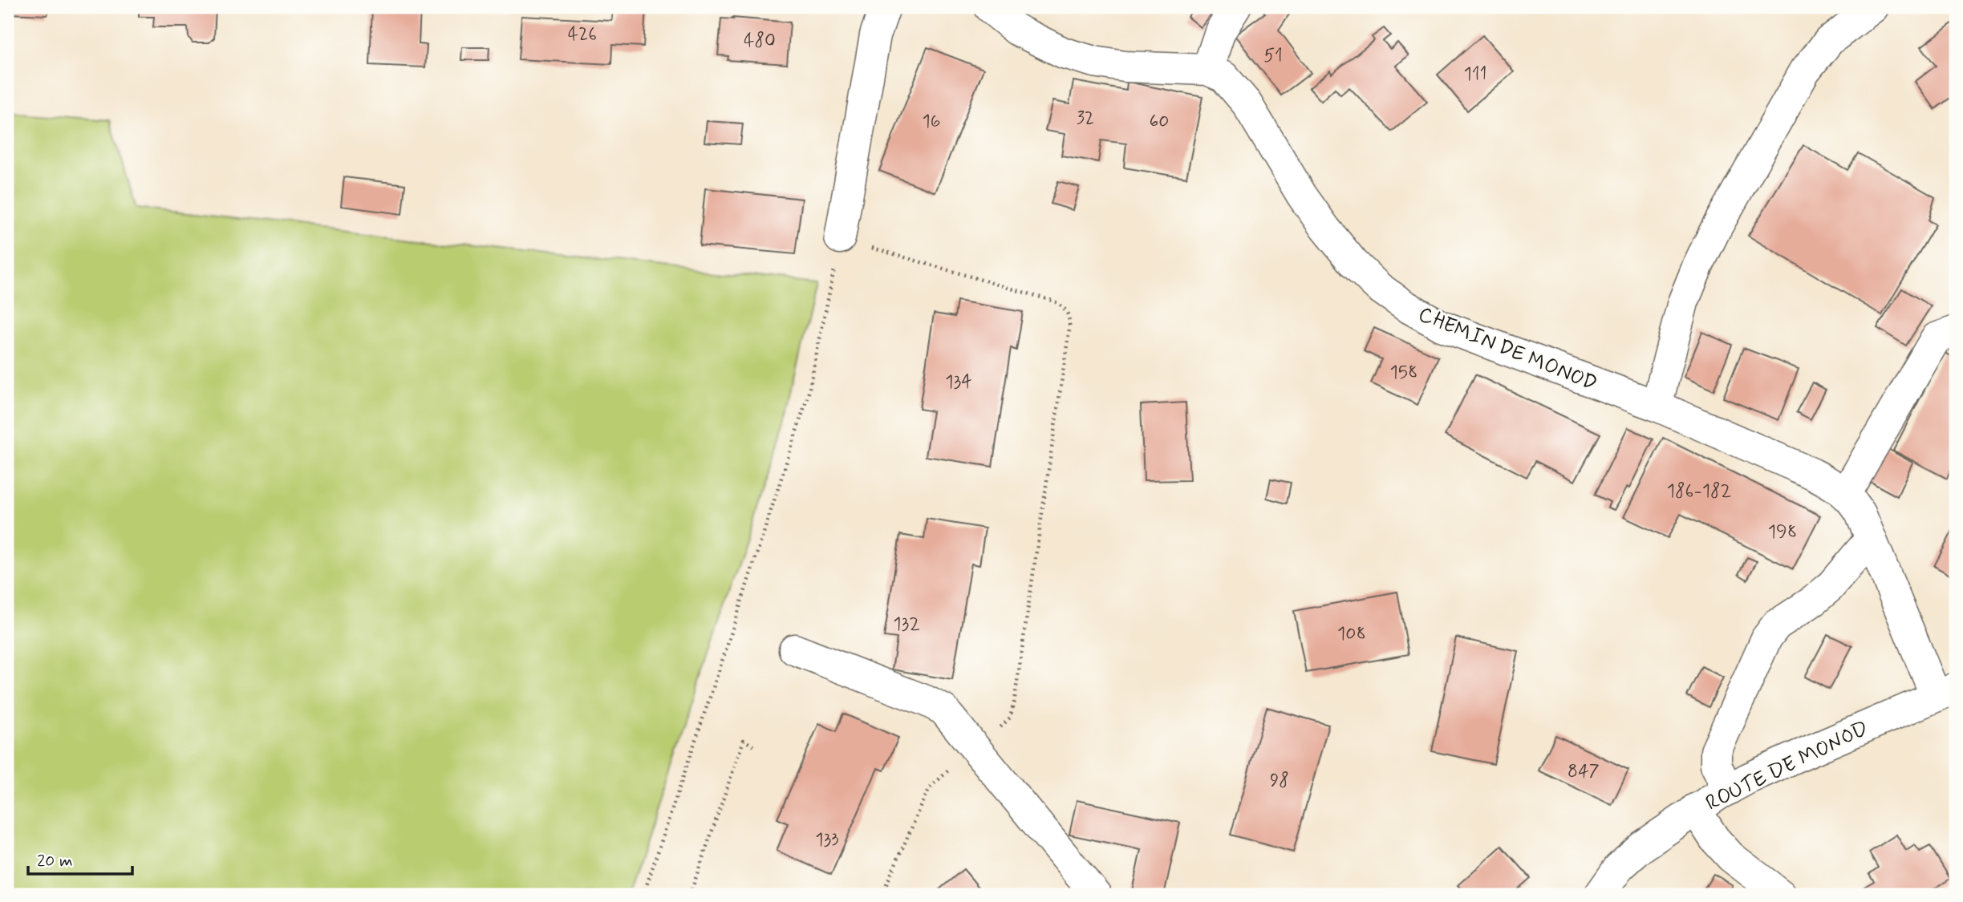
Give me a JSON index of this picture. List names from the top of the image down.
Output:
{
  "streets": {
    "street": ["CHEMIN DE MONOD", "ROUTE DE MONOD"]
  },
  "crossings": [
    ["CHEMIN DE MONOD", "ROUTE DE MONOD"]
  ],
  "house_numbers": [
    "426",
    "480",
    "51",
    "111",
    "32",
    "16",
    "60",
    "158",
    "134",
    "186-182",
    "198",
    "132",
    "108",
    "847",
    "98",
    "133"
  ],
  "scale_bar": "20 m"
}
